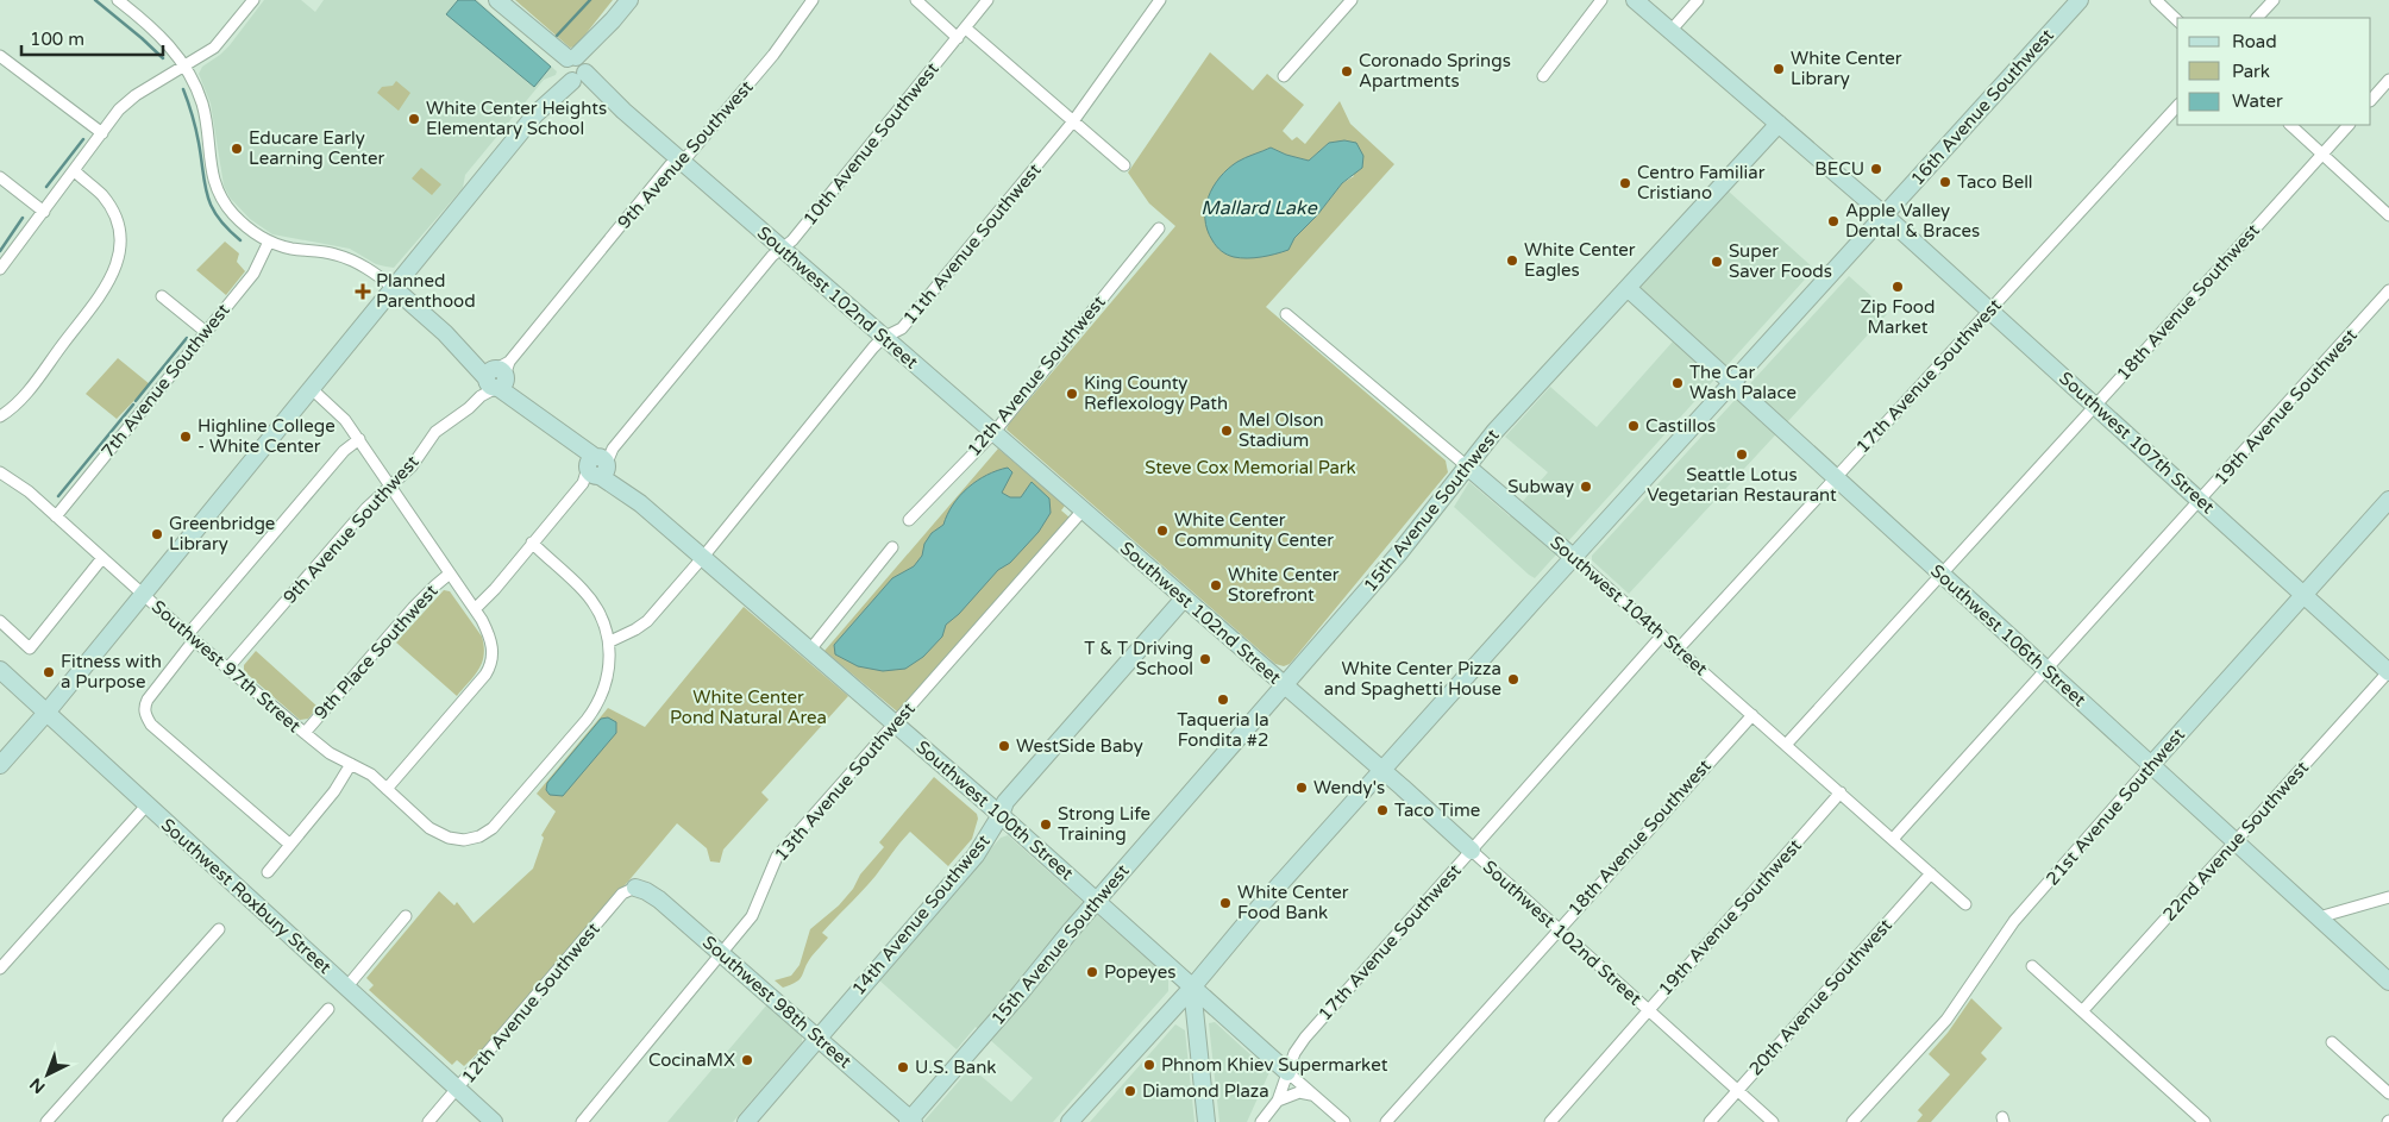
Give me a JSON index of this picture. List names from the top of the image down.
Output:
{
  "streets": {
    "street": [
      "16th Avenue Southwest",
      "10th Avenue Southwest",
      "9th Avenue Southwest",
      "11th Avenue Southwest",
      "Southwest 102nd Street",
      "18th Avenue Southwest",
      "12th Avenue Southwest",
      "17th Avenue Southwest",
      "7th Avenue Southwest",
      "19th Avenue Southwest",
      "Southwest 107th Street",
      "15th Avenue Southwest",
      "Southwest 104th Street",
      "Southwest 106th Street",
      "9th Place Southwest",
      "Southwest 97th Street",
      "13th Avenue Southwest",
      "21st Avenue Southwest",
      "Southwest 100th Street",
      "22nd Avenue Southwest",
      "Southwest Roxbury Street",
      "14th Avenue Southwest",
      "20th Avenue Southwest",
      "Southwest 98th Street"
    ]
  },
  "crossings": [
    ["16th Avenue Southwest", "Southwest 102nd Street"],
    ["16th Avenue Southwest", "Southwest 107th Street"],
    ["16th Avenue Southwest", "Southwest 104th Street"],
    ["16th Avenue Southwest", "Southwest 106th Street"],
    ["16th Avenue Southwest", "Southwest 100th Street"],
    ["10th Avenue Southwest", "Southwest 102nd Street"],
    ["10th Avenue Southwest", "Southwest 100th Street"],
    ["9th Avenue Southwest", "Southwest 102nd Street"],
    ["9th Avenue Southwest", "Southwest 97th Street"],
    ["9th Avenue Southwest", "Southwest 100th Street"],
    ["11th Avenue Southwest", "Southwest 102nd Street"],
    ["11th Avenue Southwest", "Southwest 97th Street"],
    ["11th Avenue Southwest", "Southwest 100th Street"],
    ["Southwest 102nd Street", "18th Avenue Southwest"],
    ["Southwest 102nd Street", "12th Avenue Southwest"],
    ["Southwest 102nd Street", "17th Avenue Southwest"],
    ["Southwest 102nd Street", "19th Avenue Southwest"],
    ["Southwest 102nd Street", "15th Avenue Southwest"],
    ["Southwest 102nd Street", "13th Avenue Southwest"],
    ["Southwest 102nd Street", "14th Avenue Southwest"],
    ["Southwest 102nd Street", "20th Avenue Southwest"],
    ["18th Avenue Southwest", "Southwest 107th Street"],
    ["18th Avenue Southwest", "Southwest 104th Street"],
    ["18th Avenue Southwest", "Southwest 106th Street"],
    ["12th Avenue Southwest", "Southwest Roxbury Street"],
    ["12th Avenue Southwest", "Southwest 98th Street"],
    ["17th Avenue Southwest", "Southwest 107th Street"],
    ["17th Avenue Southwest", "Southwest 104th Street"],
    ["17th Avenue Southwest", "Southwest 106th Street"],
    ["17th Avenue Southwest", "Southwest 100th Street"],
    ["7th Avenue Southwest", "Southwest 97th Street"],
    ["7th Avenue Southwest", "Southwest 100th Street"],
    ["19th Avenue Southwest", "Southwest 107th Street"],
    ["19th Avenue Southwest", "Southwest 104th Street"],
    ["19th Avenue Southwest", "Southwest 106th Street"],
    ["Southwest 107th Street", "15th Avenue Southwest"],
    ["Southwest 107th Street", "21st Avenue Southwest"],
    ["Southwest 107th Street", "22nd Avenue Southwest"],
    ["15th Avenue Southwest", "Southwest 104th Street"],
    ["15th Avenue Southwest", "Southwest 106th Street"],
    ["15th Avenue Southwest", "Southwest 100th Street"],
    ["15th Avenue Southwest", "Southwest 98th Street"],
    ["Southwest 104th Street", "20th Avenue Southwest"],
    ["Southwest 106th Street", "21st Avenue Southwest"],
    ["Southwest 106th Street", "22nd Avenue Southwest"],
    ["9th Place Southwest", "Southwest 97th Street"],
    ["13th Avenue Southwest", "Southwest 100th Street"],
    ["13th Avenue Southwest", "Southwest 98th Street"],
    ["Southwest 100th Street", "14th Avenue Southwest"],
    ["14th Avenue Southwest", "Southwest 98th Street"]
  ],
  "water": ["Mallard Lake"],
  "parks": ["Steve Cox Memorial Park", "White Center Pond Natural Area"],
  "places": {
    "other": [
      "White Center Library",
      "Coronado Springs Apartments",
      "White Center Heights Elementary School",
      "Educare Early Learning Center",
      "BECU",
      "Taco Bell",
      "Centro Familiar Cristiano",
      "Apple Valley Dental & Braces",
      "White Center Eagles",
      "Super Saver Foods",
      "Zip Food Market",
      "The Car Wash Palace",
      "King County Reflexology Path",
      "Castillos",
      "Mel Olson Stadium",
      "Highline College - White Center",
      "Seattle Lotus Vegetarian Restaurant",
      "Subway",
      "White Center Community Center",
      "Greenbridge Library",
      "White Center Storefront",
      "T & T Driving School",
      "Fitness with a Purpose",
      "White Center Pizza and Spaghetti House",
      "Taqueria la Fondita #2",
      "WestSide Baby",
      "Wendy's",
      "Taco Time",
      "Strong Life Training",
      "White Center Food Bank",
      "Popeyes",
      "CocinaMX",
      "Phnom Khiev Supermarket",
      "U.S. Bank",
      "Diamond Plaza"
    ],
    "health": ["Planned Parenthood"]
  },
  "legend": ["Road", "Park", "Water"],
  "scale_bar": "100 m",
  "north": "bottom left"
}
